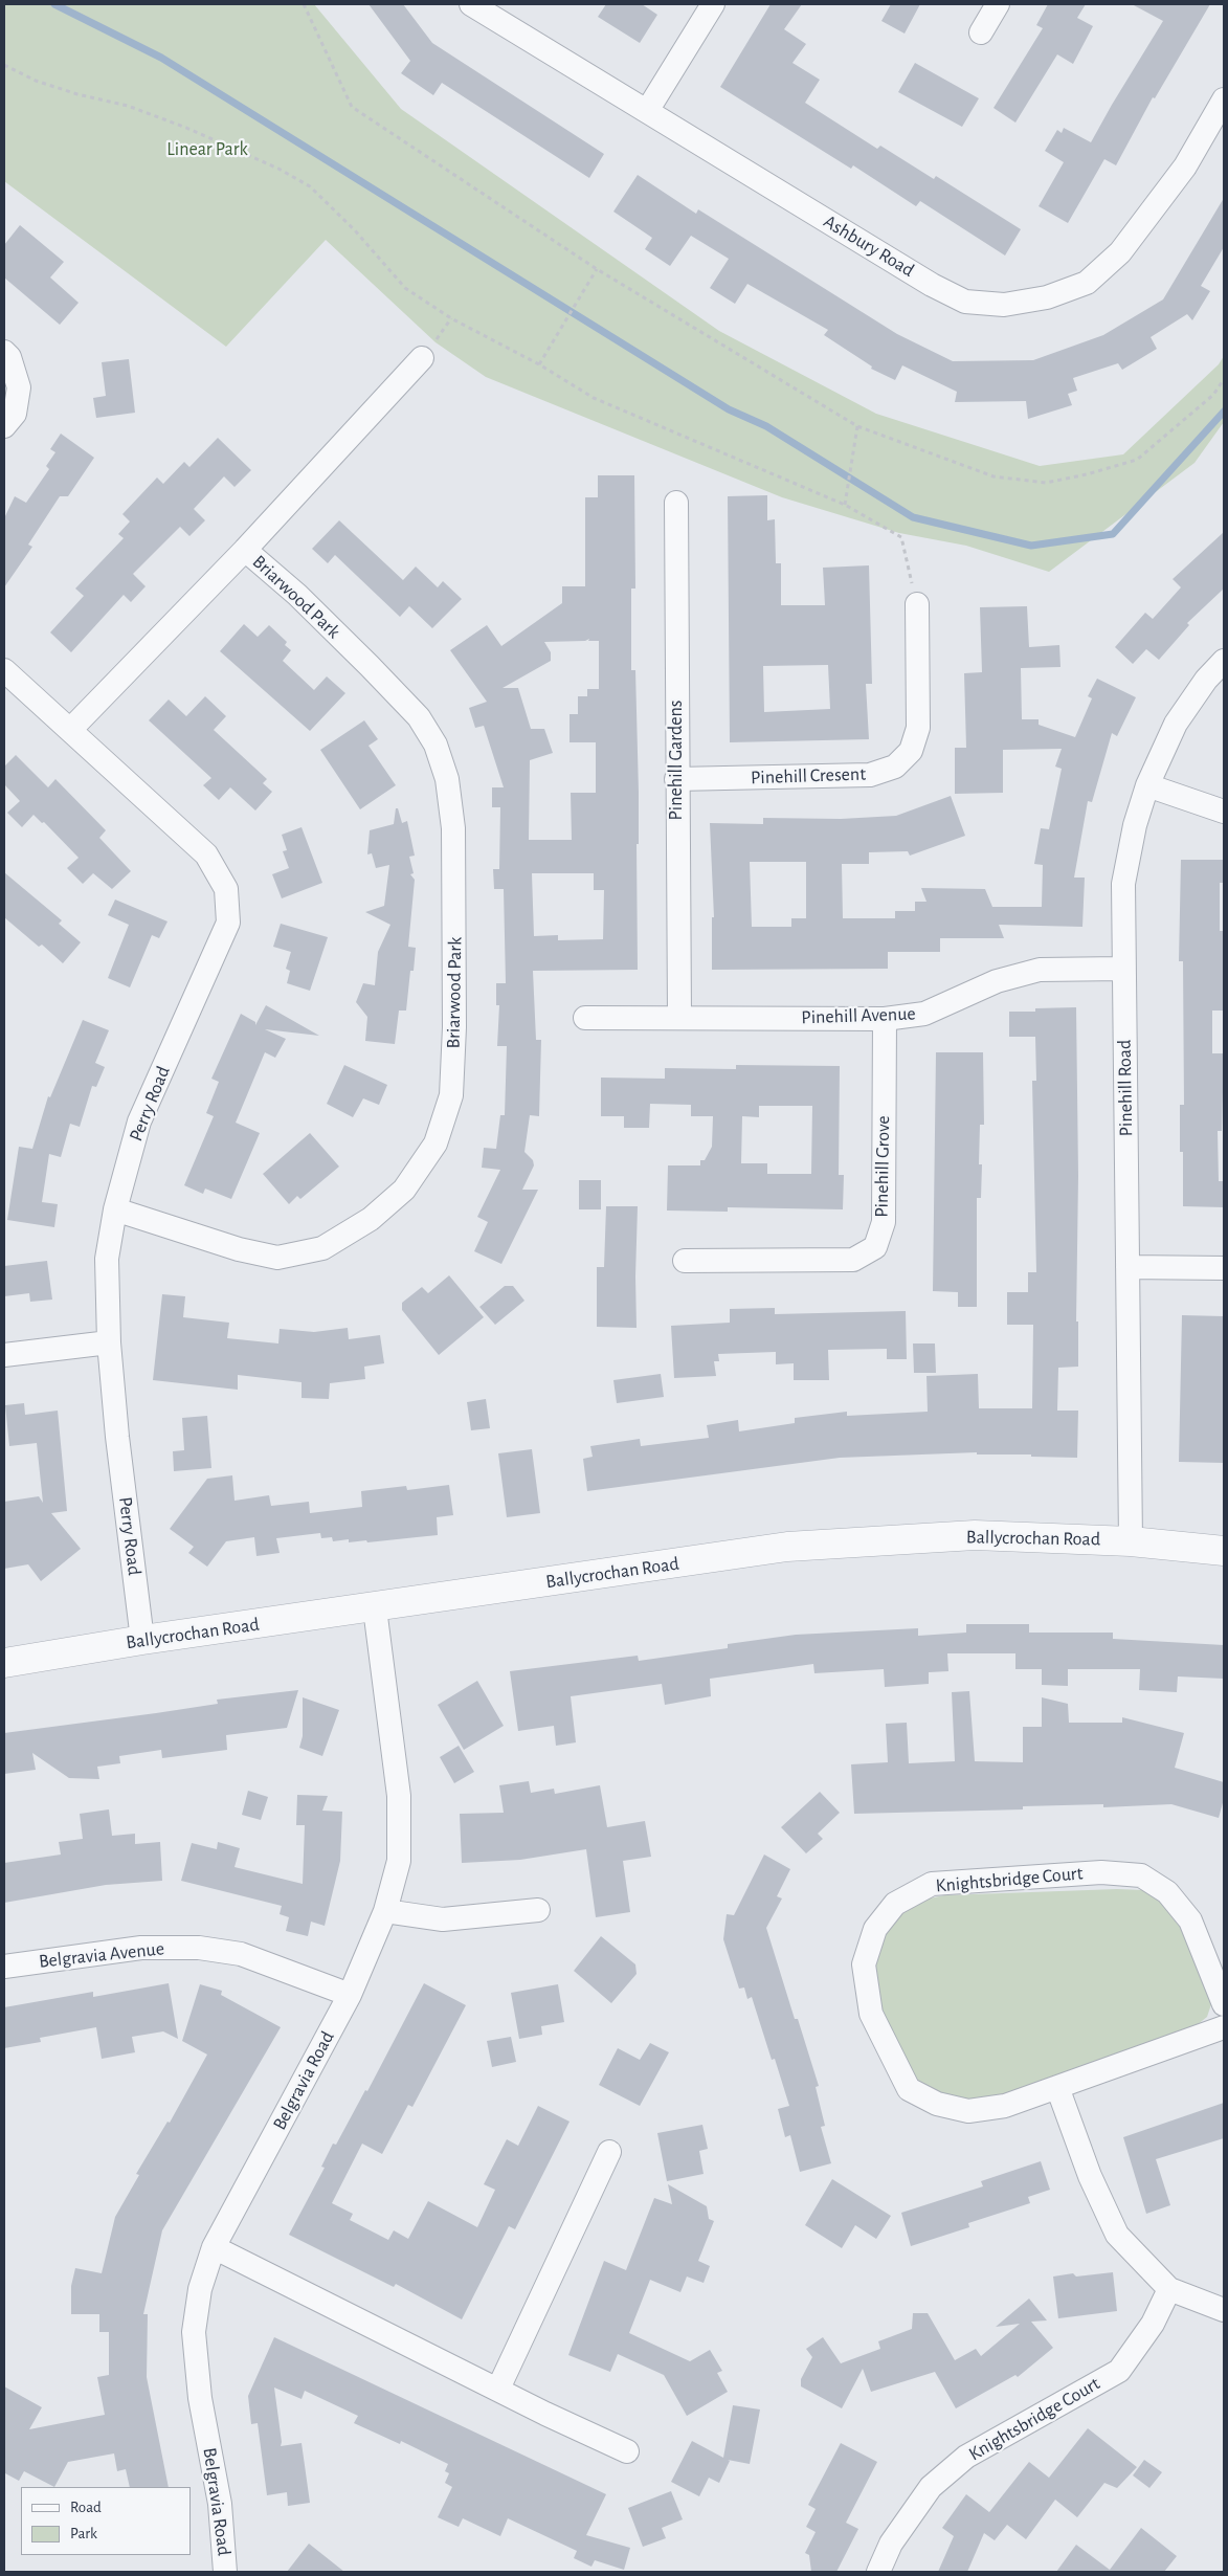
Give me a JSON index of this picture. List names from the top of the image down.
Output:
{
  "streets": {
    "street": [
      "Ashbury Road",
      "Briarwood Park",
      "Pinehill Gardens",
      "Pinehill Cresent",
      "Pinehill Avenue",
      "Pinehill Road",
      "Perry Road",
      "Pinehill Grove",
      "Ballycrochan Road",
      "Knightsbridge Court",
      "Belgravia Avenue",
      "Belgravia Road"
    ]
  },
  "crossings": [
    ["Briarwood Park", "Perry Road"],
    ["Pinehill Gardens", "Pinehill Cresent"],
    ["Pinehill Gardens", "Pinehill Avenue"],
    ["Pinehill Avenue", "Pinehill Road"],
    ["Pinehill Avenue", "Pinehill Grove"],
    ["Pinehill Road", "Ballycrochan Road"],
    ["Perry Road", "Ballycrochan Road"],
    ["Ballycrochan Road", "Belgravia Road"],
    ["Belgravia Avenue", "Belgravia Road"]
  ],
  "parks": ["Linear Park"],
  "legend": ["Road", "Park"]
}
